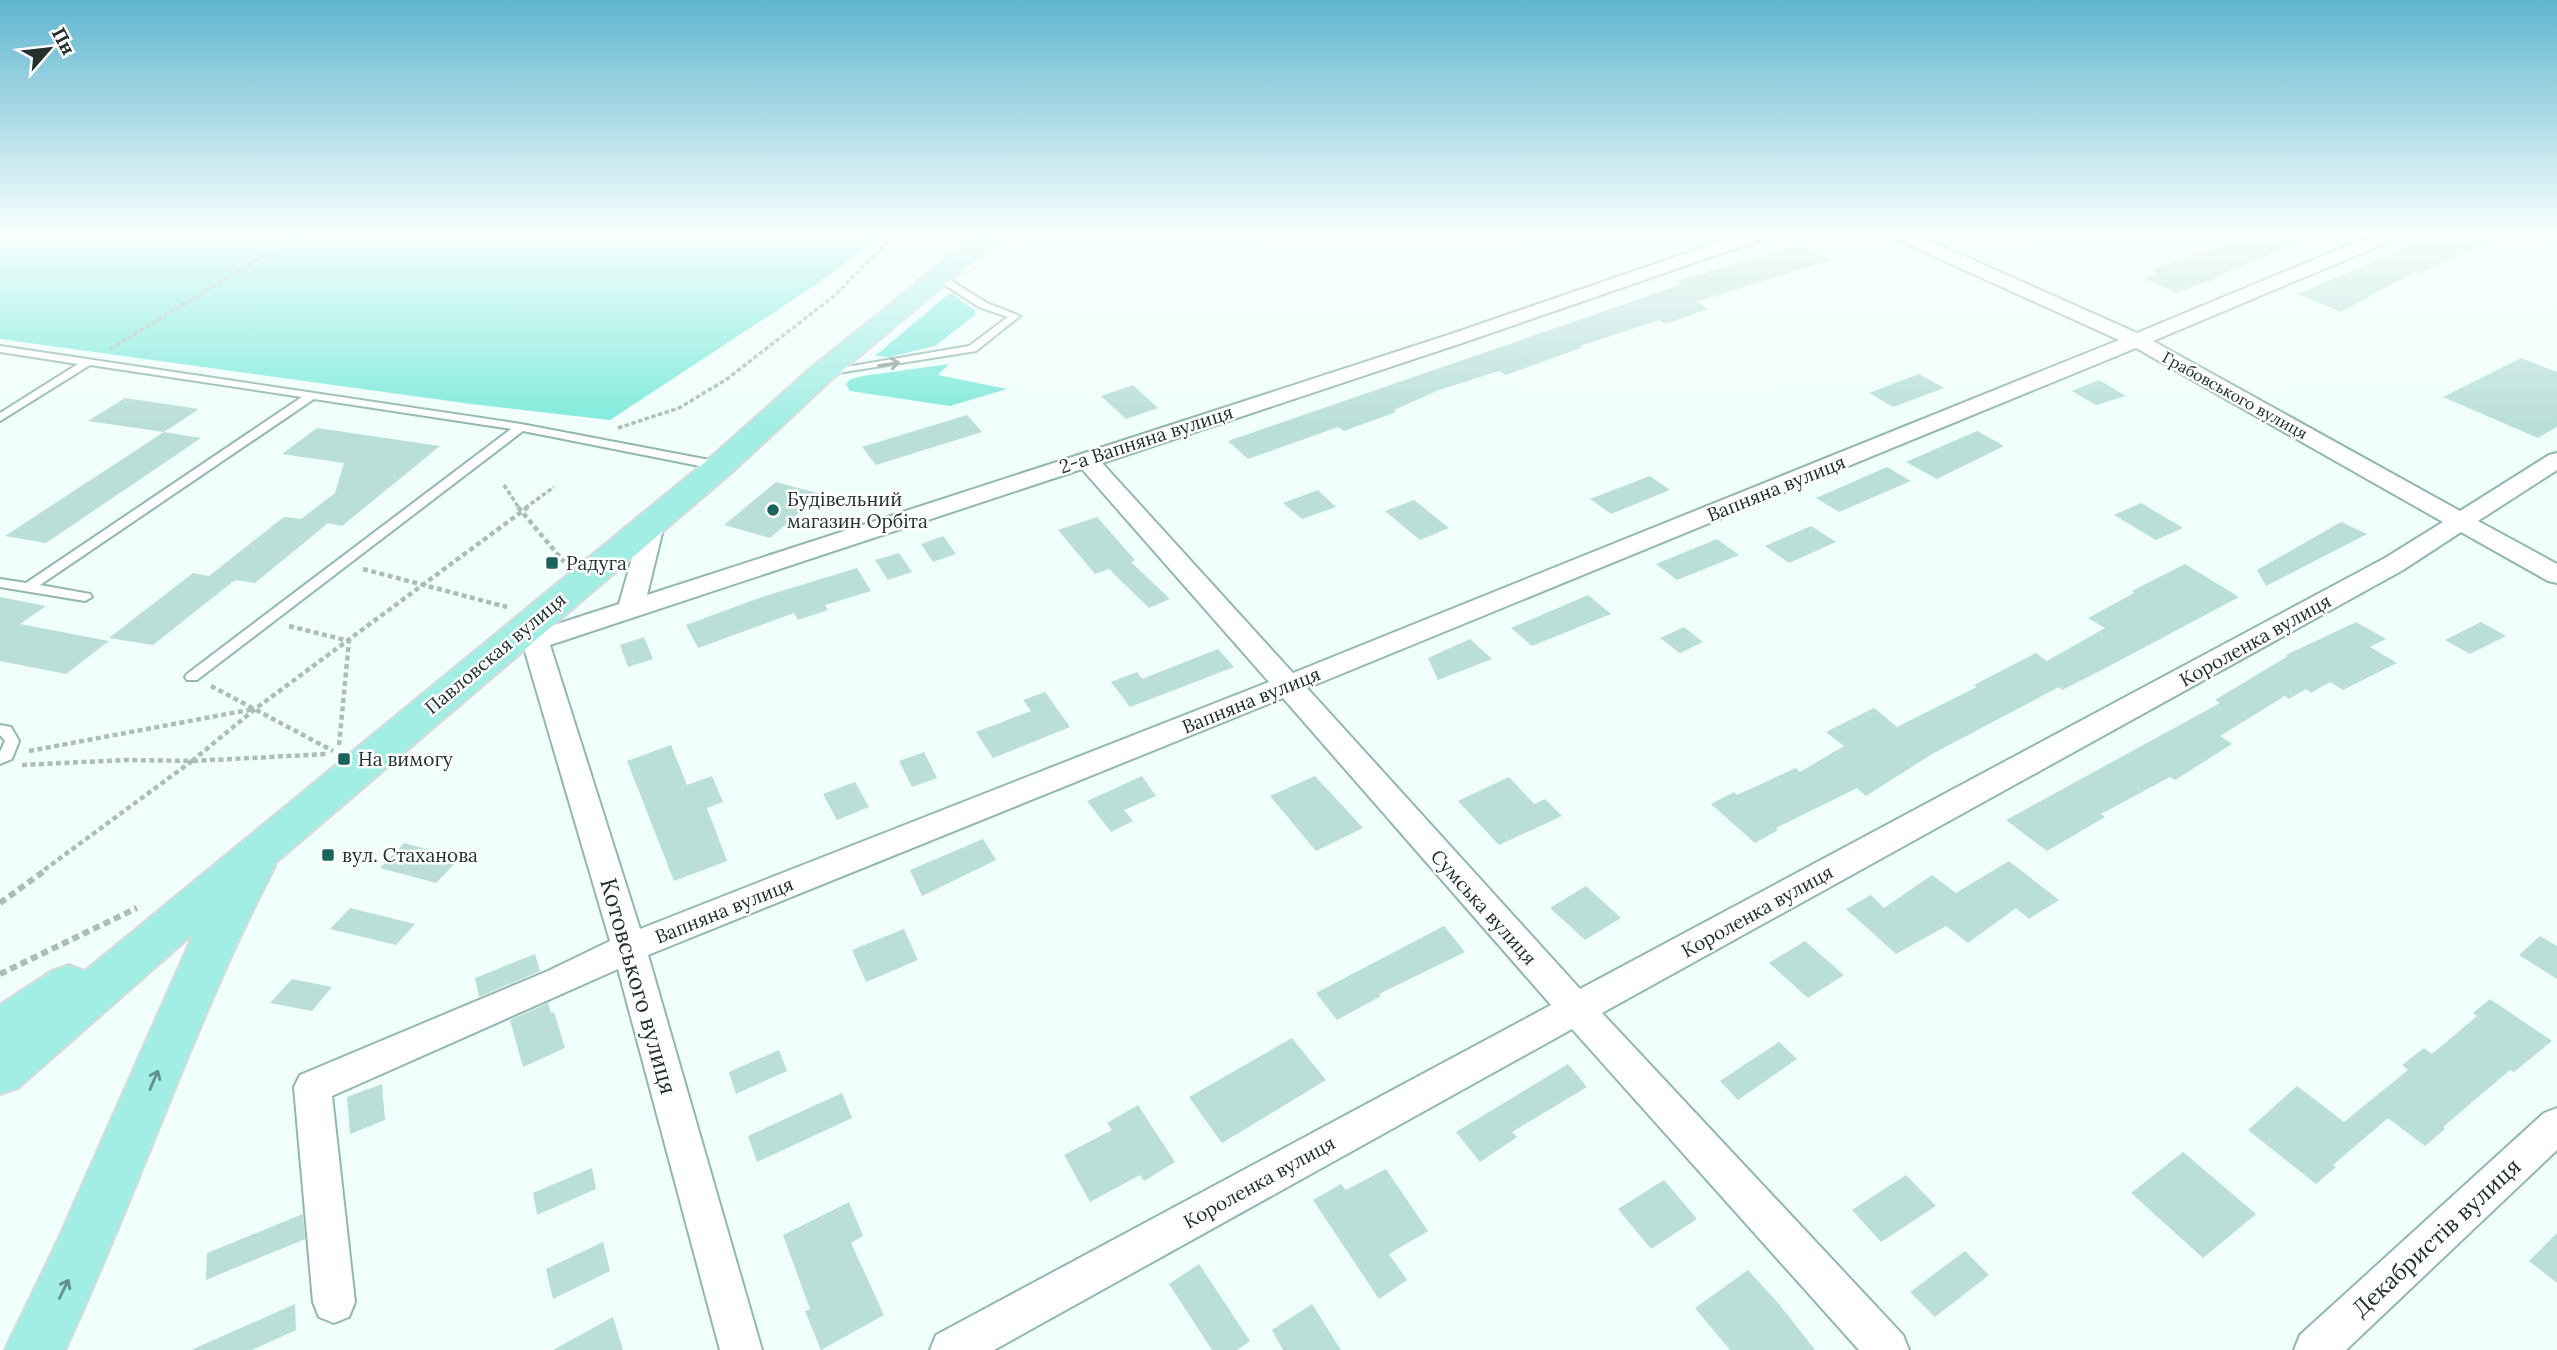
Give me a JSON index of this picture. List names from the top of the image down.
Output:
{
  "streets": {
    "main road": ["Павловская вулиця"],
    "street": [
      "Грабовського вулиця",
      "2-а Вапняна вулиця",
      "Вапняна вулиця",
      "Короленка вулиця",
      "Сумська вулиця",
      "Котовського вулиця",
      "Декабристів вулиця"
    ]
  },
  "crossings": [
    ["Грабовського вулиця", "Вапняна вулиця"],
    ["Грабовського вулиця", "Короленка вулиця"],
    ["2-а Вапняна вулиця", "Павловская вулиця"],
    ["2-а Вапняна вулиця", "Сумська вулиця"],
    ["2-а Вапняна вулиця", "Котовського вулиця"],
    ["Вапняна вулиця", "Сумська вулиця"],
    ["Вапняна вулиця", "Котовського вулиця"],
    ["Короленка вулиця", "Сумська вулиця"],
    ["Павловская вулиця", "Котовського вулиця"]
  ],
  "places": {
    "other": ["Будівельний магазин Орбіта"],
    "transit": ["Радуга", "На вимогу", "вул. Стаханова"]
  },
  "north": "top right"
}
